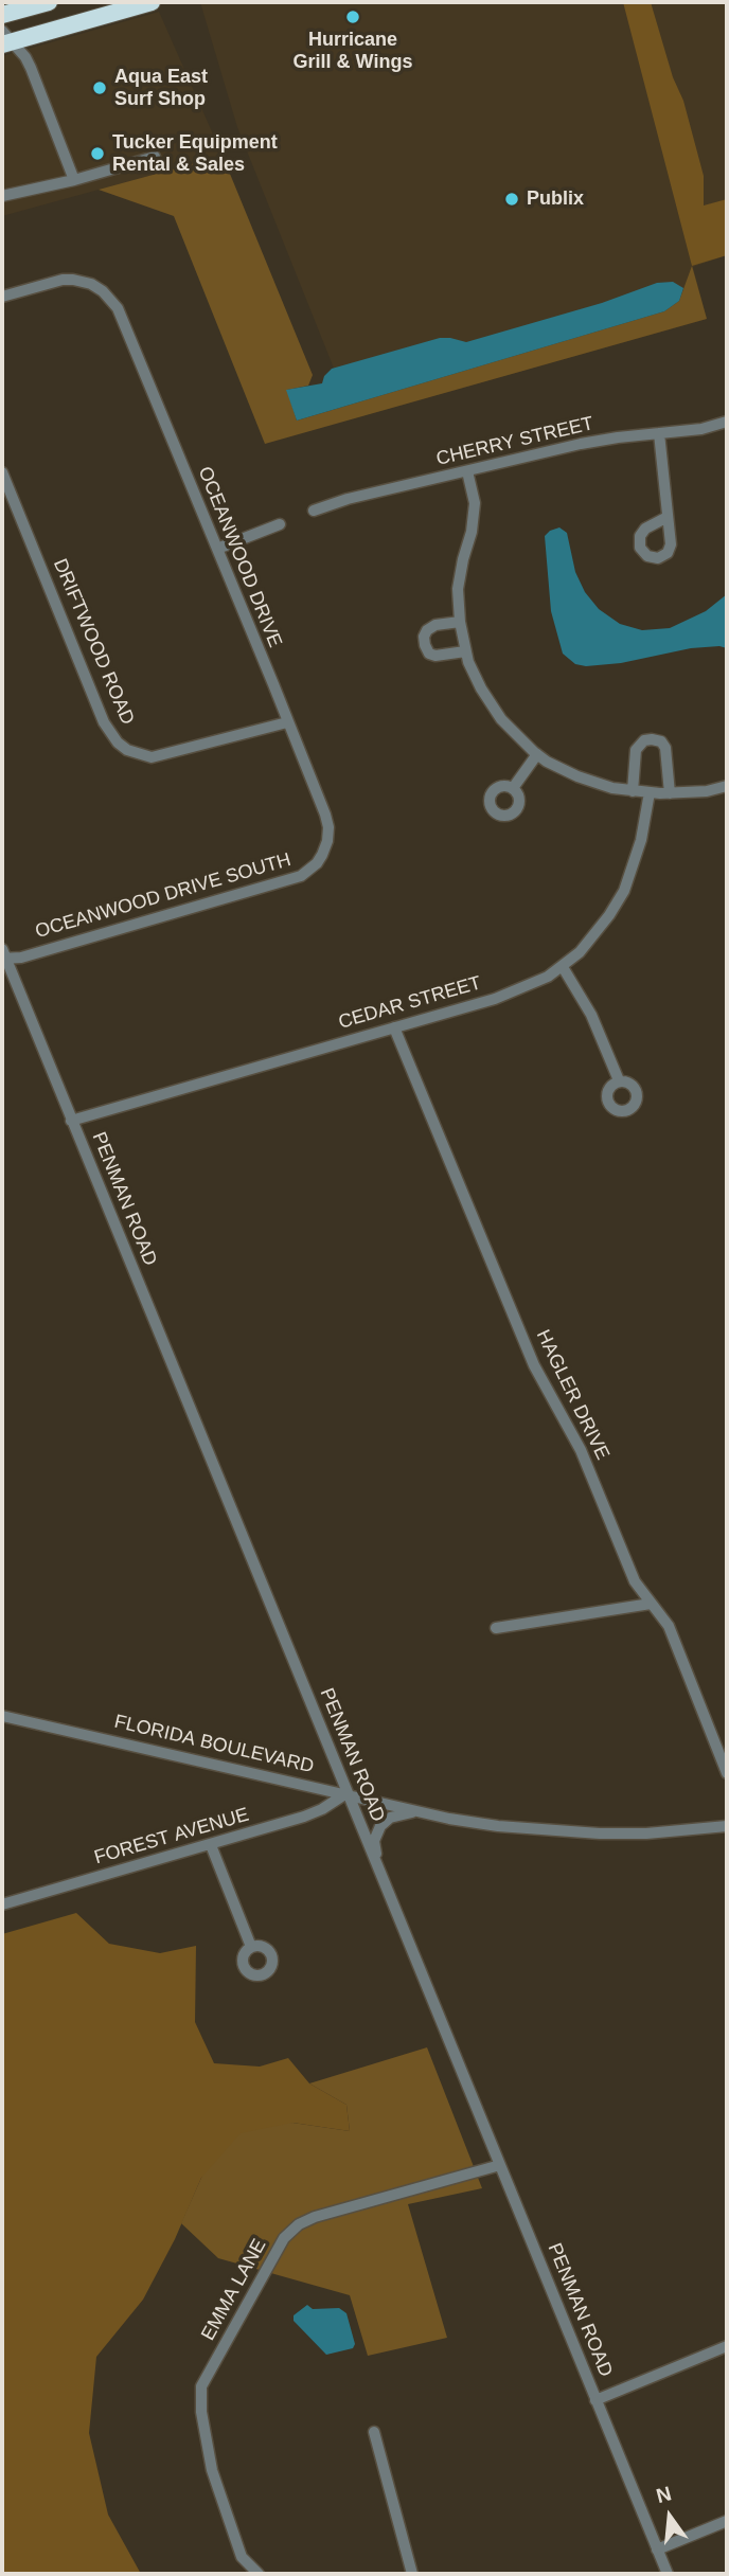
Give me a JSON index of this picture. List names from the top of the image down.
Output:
{
  "streets": {
    "street": [
      "CHERRY STREET",
      "OCEANWOOD DRIVE",
      "DRIFTWOOD ROAD",
      "OCEANWOOD DRIVE SOUTH",
      "CEDAR STREET",
      "PENMAN ROAD",
      "HAGLER DRIVE",
      "FLORIDA BOULEVARD",
      "FOREST AVENUE",
      "EMMA LANE"
    ]
  },
  "crossings": [
    ["OCEANWOOD DRIVE", "DRIFTWOOD ROAD"],
    ["OCEANWOOD DRIVE", "OCEANWOOD DRIVE SOUTH"],
    ["OCEANWOOD DRIVE SOUTH", "PENMAN ROAD"],
    ["CEDAR STREET", "PENMAN ROAD"],
    ["CEDAR STREET", "HAGLER DRIVE"],
    ["PENMAN ROAD", "FLORIDA BOULEVARD"],
    ["PENMAN ROAD", "FOREST AVENUE"],
    ["PENMAN ROAD", "EMMA LANE"],
    ["FLORIDA BOULEVARD", "FOREST AVENUE"]
  ],
  "places": [
    "Hurricane Grill & Wings",
    "Aqua East Surf Shop",
    "Tucker Equipment Rental & Sales",
    "Publix"
  ],
  "north": "top"
}
